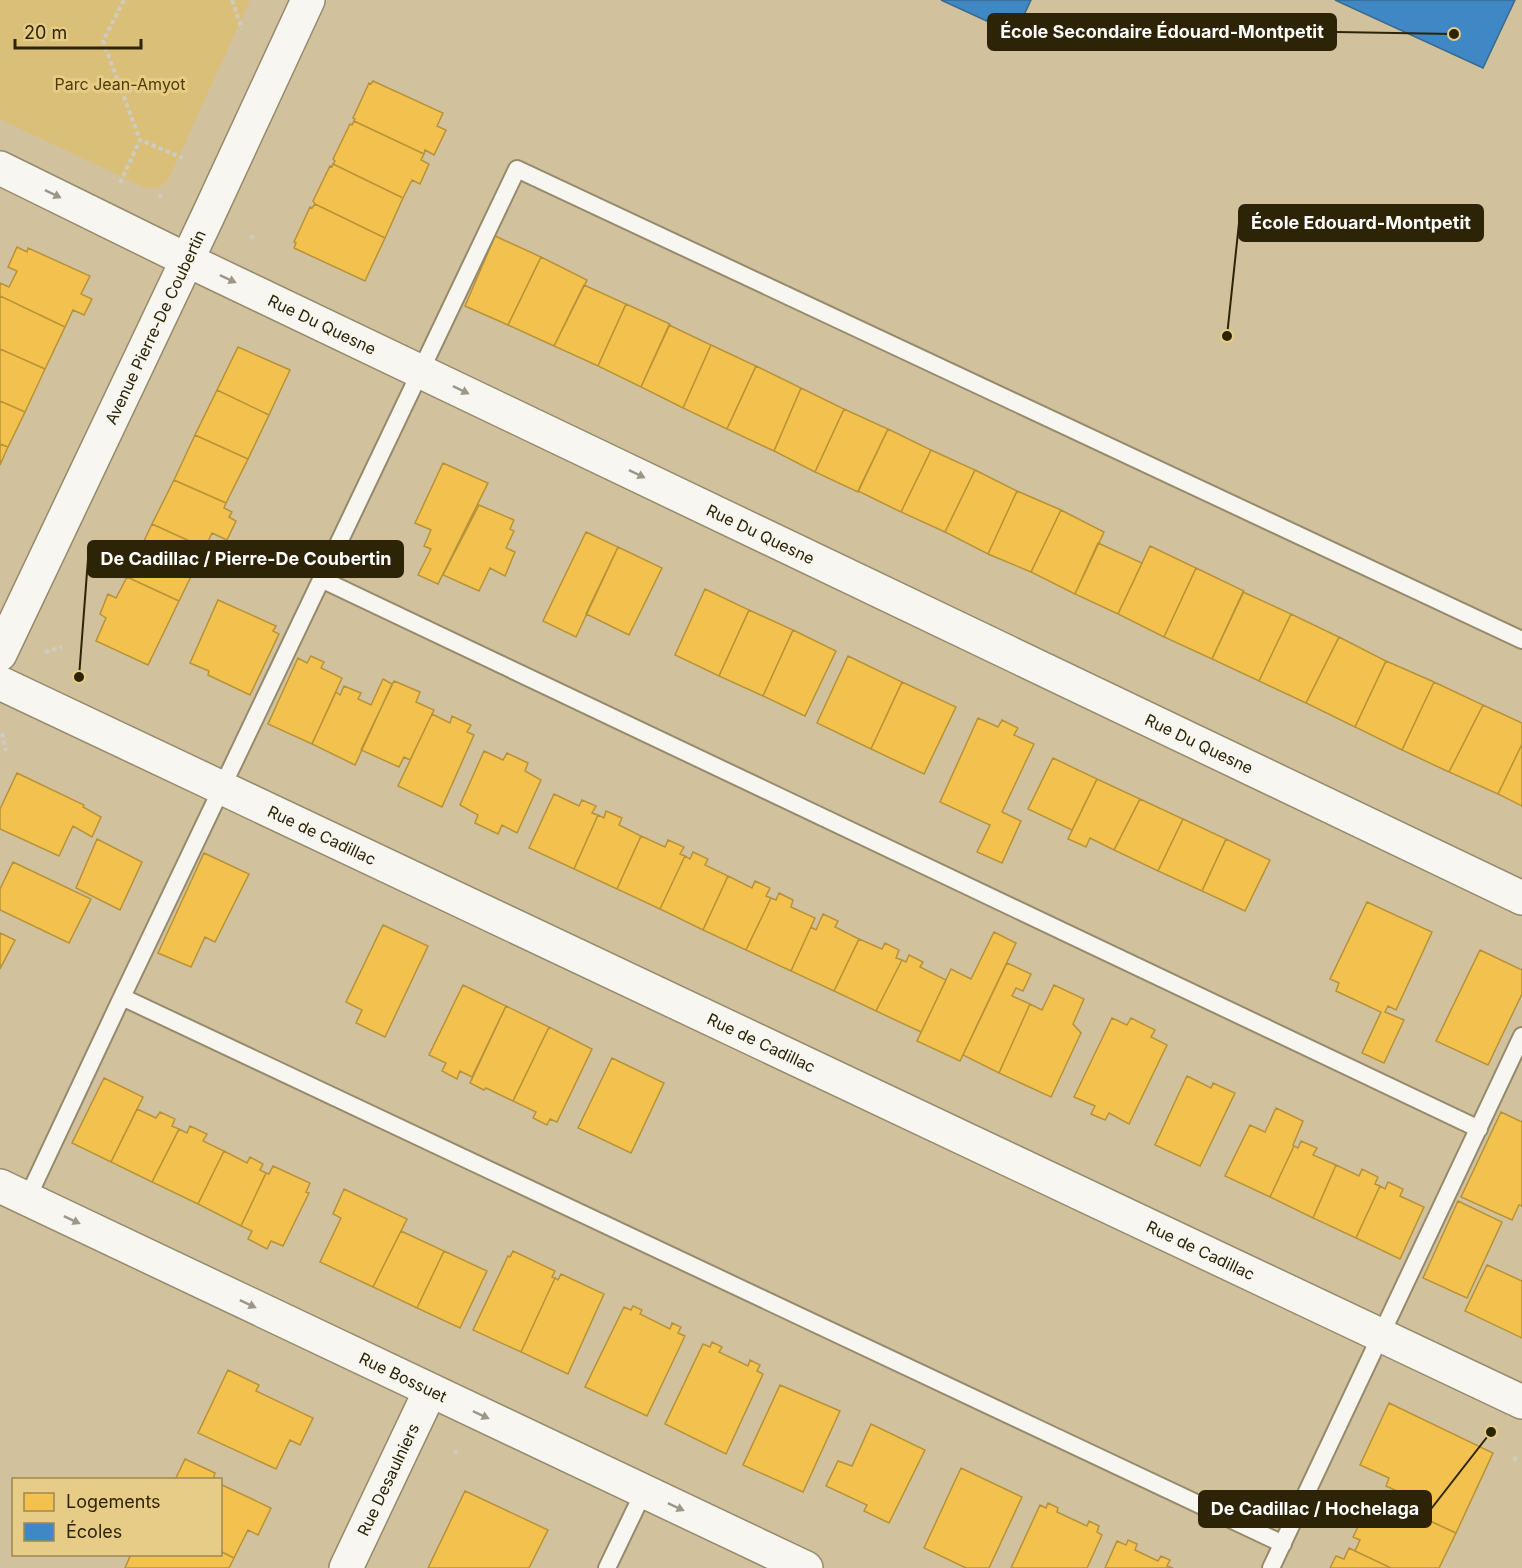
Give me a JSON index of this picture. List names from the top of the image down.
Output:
{
  "streets": {
    "street": [
      "Rue Du Quesne",
      "Avenue Pierre-De Coubertin",
      "Rue de Cadillac",
      "Rue Bossuet",
      "Rue Desaulniers"
    ]
  },
  "crossings": [
    ["Rue Du Quesne", "Avenue Pierre-De Coubertin"],
    ["Rue Bossuet", "Rue Desaulniers"]
  ],
  "one_way": ["Rue Du Quesne", "Rue Bossuet"],
  "parks": ["Parc Jean-Amyot"],
  "places": [
    "École Secondaire Édouard-Montpetit",
    "École Edouard-Montpetit",
    "De Cadillac / Pierre-De Coubertin",
    "De Cadillac / Hochelaga"
  ],
  "legend": ["Logements", "Écoles"],
  "scale_bar": "20 m"
}
